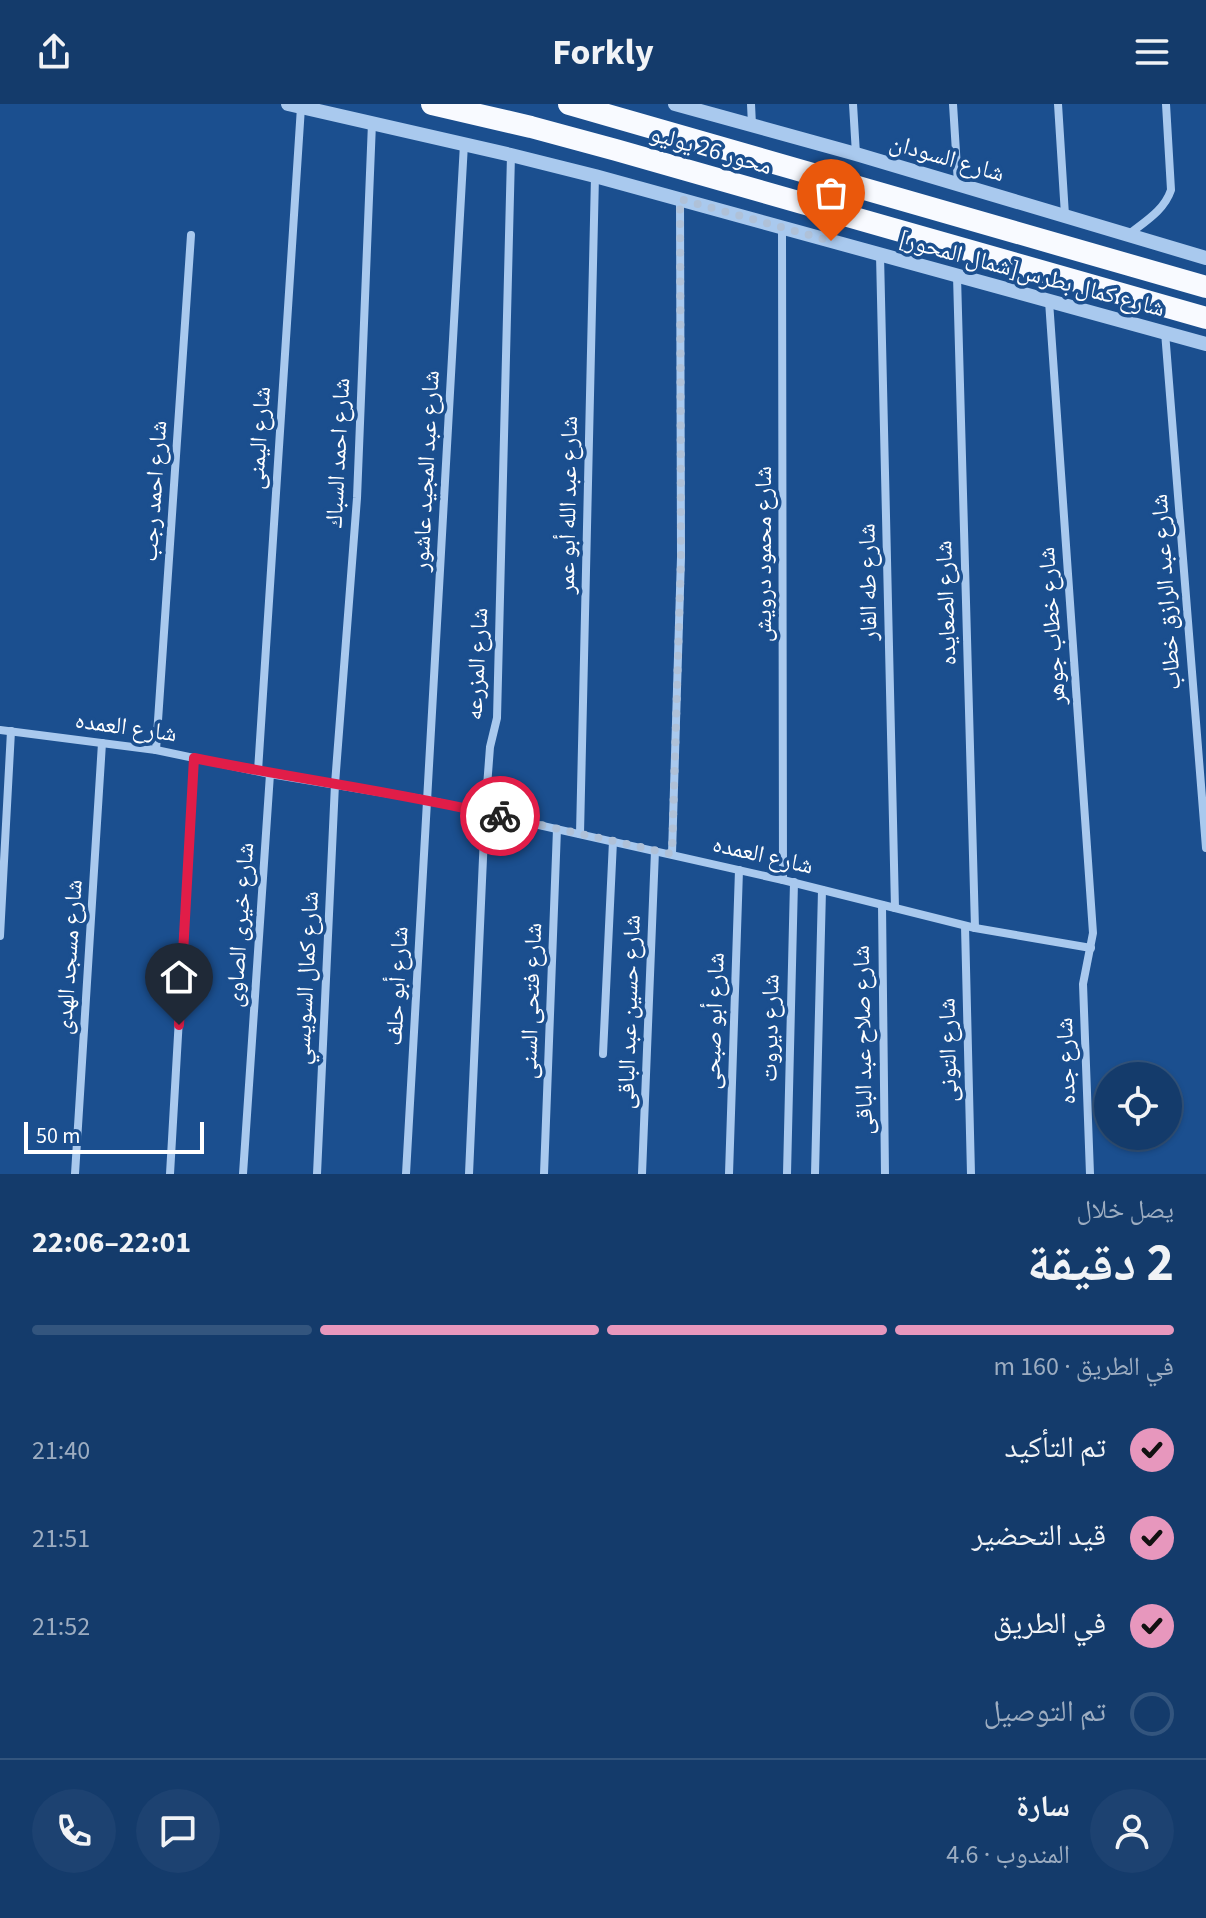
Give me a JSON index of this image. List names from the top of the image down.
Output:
{
  "streets": {
    "highway": ["محور 26 يوليو"],
    "street": [
      "شارع السودان",
      "شارع كمال بطرس[شمال المحور]",
      "شارع اليمنى",
      "شارع احمد السباك",
      "شارع عبد المجيد عاشور",
      "شارع احمد رجب",
      "شارع عبد الله أبو عمر",
      "شارع محمود درويش",
      "شارع طه الفار",
      "شارع عبد الرازق خطاب",
      "شارع الصعايده",
      "شارع خطاب جوهر",
      "شارع المزرعه",
      "شارع العمده",
      "شارع خيرى الصاوى",
      "شارع مسجد الهدى",
      "شارع كمال السويسي",
      "شارع أبو حلف",
      "شارع فتحى السنى",
      "شارع حسين عبد الباقى",
      "شارع أبو صبحى",
      "شارع ديروت",
      "شارع صلاح عبد الباقى",
      "شارع التونى",
      "شارع جده"
    ]
  },
  "crossings": [
    ["شارع كمال بطرس[شمال المحور]", "شارع اليمنى"],
    ["شارع كمال بطرس[شمال المحور]", "شارع احمد السباك"],
    ["شارع كمال بطرس[شمال المحور]", "شارع عبد المجيد عاشور"],
    ["شارع كمال بطرس[شمال المحور]", "شارع عبد الله أبو عمر"],
    ["شارع كمال بطرس[شمال المحور]", "شارع محمود درويش"],
    ["شارع كمال بطرس[شمال المحور]", "شارع طه الفار"],
    ["شارع كمال بطرس[شمال المحور]", "شارع عبد الرازق خطاب"],
    ["شارع كمال بطرس[شمال المحور]", "شارع الصعايده"],
    ["شارع كمال بطرس[شمال المحور]", "شارع خطاب جوهر"],
    ["شارع كمال بطرس[شمال المحور]", "شارع المزرعه"],
    ["شارع اليمنى", "شارع العمده"],
    ["شارع احمد السباك", "شارع العمده"],
    ["شارع احمد السباك", "شارع كمال السويسي"],
    ["شارع عبد المجيد عاشور", "شارع العمده"],
    ["شارع عبد المجيد عاشور", "شارع أبو حلف"],
    ["شارع احمد رجب", "شارع العمده"],
    ["شارع عبد الله أبو عمر", "شارع العمده"],
    ["شارع محمود درويش", "شارع العمده"],
    ["شارع طه الفار", "شارع العمده"],
    ["شارع الصعايده", "شارع العمده"],
    ["شارع خطاب جوهر", "شارع العمده"],
    ["شارع خطاب جوهر", "شارع جده"],
    ["شارع المزرعه", "شارع العمده"],
    ["شارع العمده", "شارع خيرى الصاوى"],
    ["شارع العمده", "شارع مسجد الهدى"],
    ["شارع العمده", "شارع كمال السويسي"],
    ["شارع العمده", "شارع أبو حلف"],
    ["شارع العمده", "شارع فتحى السنى"],
    ["شارع العمده", "شارع حسين عبد الباقى"],
    ["شارع العمده", "شارع أبو صبحى"],
    ["شارع العمده", "شارع ديروت"],
    ["شارع العمده", "شارع صلاح عبد الباقى"],
    ["شارع العمده", "شارع التونى"],
    ["شارع العمده", "شارع جده"]
  ],
  "scale_bar": "50 m",
  "page": {
    "header": "Forkly",
    "scale": "50 m",
    "heading": ["2 دقيقة", "يصل خلال", "22:01–22:06"],
    "panel": ["سارة", "المندوب · 4.6"],
    "bar": "في الطريق · 160 m",
    "list": [
      ["تم التأكيد", "21:40"],
      ["قيد التحضير", "21:51"],
      ["في الطريق", "21:52"],
      "تم التوصيل"
    ]
  }
}
